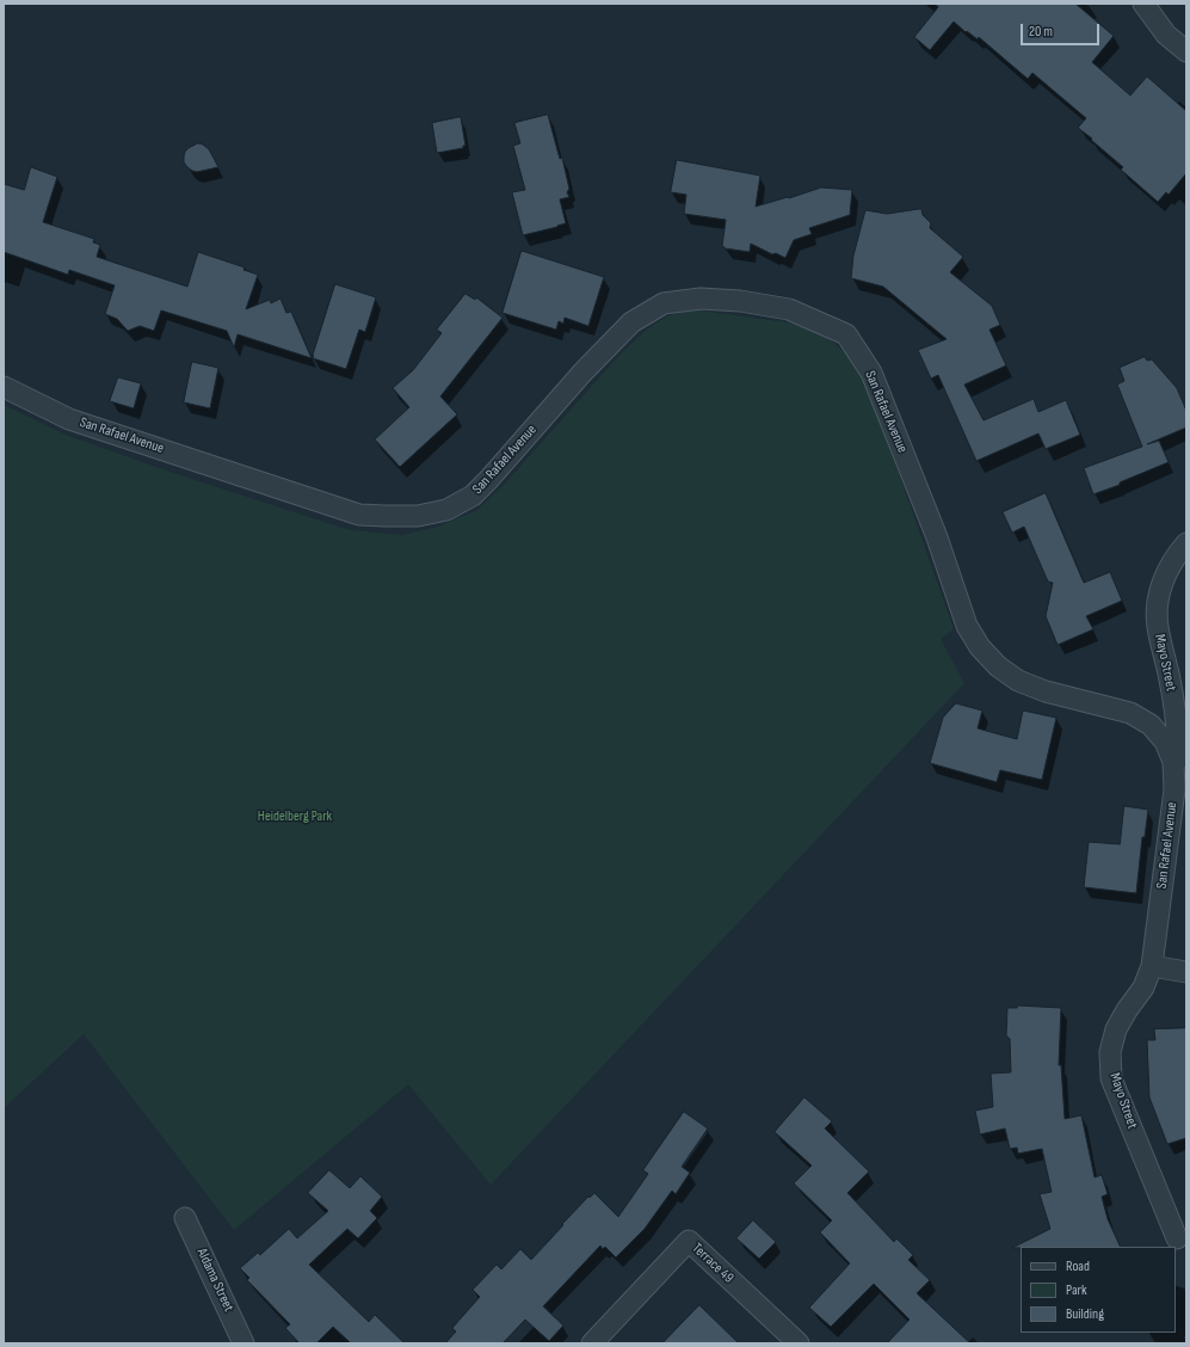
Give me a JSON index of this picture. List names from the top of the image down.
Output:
{
  "streets": {
    "street": [
      "San Rafael Avenue",
      "Mayo Street",
      "Terrace 49",
      "Aldama Street"
    ]
  },
  "crossings": [
    ["San Rafael Avenue", "Mayo Street"]
  ],
  "parks": ["Heidelberg Park"],
  "legend": ["Road", "Park", "Building"],
  "scale_bar": "20 m"
}
